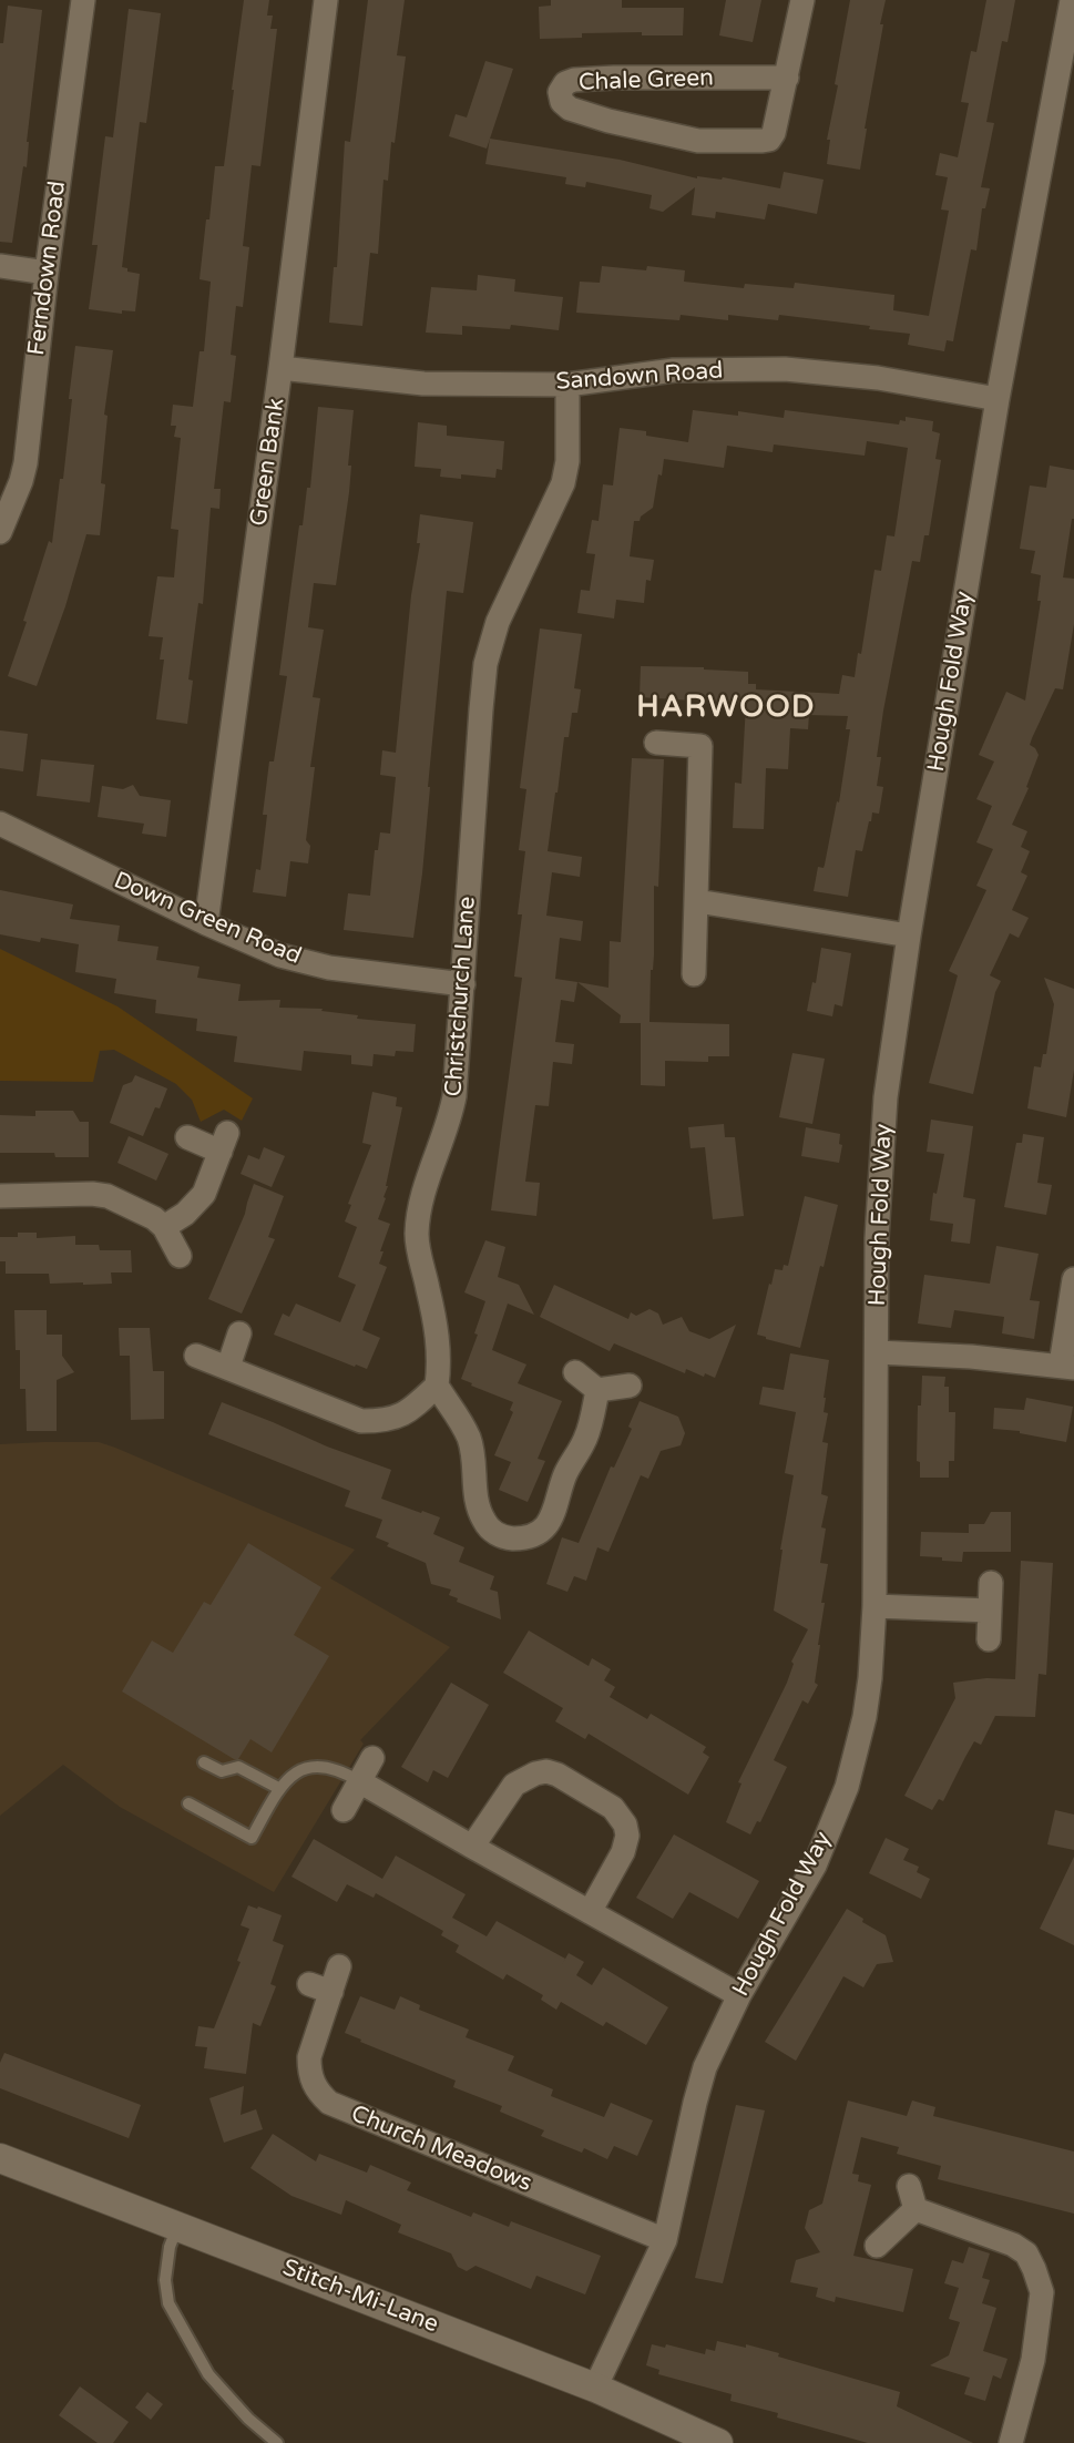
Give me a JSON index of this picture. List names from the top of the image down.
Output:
{
  "streets": {
    "street": [
      "Chale Green",
      "Ferndown Road",
      "Sandown Road",
      "Green Bank",
      "Hough Fold Way",
      "Down Green Road",
      "Christchurch Lane",
      "Church Meadows",
      "Stitch-Mi-Lane"
    ]
  },
  "crossings": [
    ["Sandown Road", "Green Bank"],
    ["Sandown Road", "Hough Fold Way"],
    ["Sandown Road", "Christchurch Lane"],
    ["Green Bank", "Down Green Road"],
    ["Hough Fold Way", "Church Meadows"],
    ["Hough Fold Way", "Stitch-Mi-Lane"],
    ["Down Green Road", "Christchurch Lane"]
  ],
  "districts": ["HARWOOD"]
}
